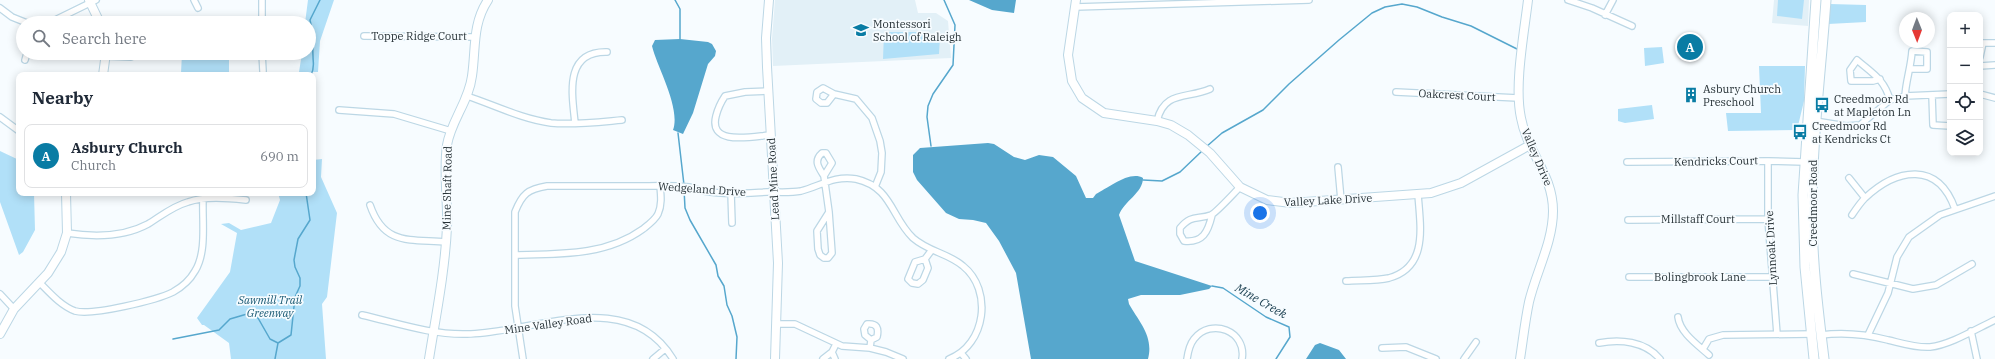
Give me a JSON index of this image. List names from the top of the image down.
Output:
{
  "streets": {
    "main road": ["Creedmoor Road"],
    "street": [
      "Toppe Ridge Court",
      "Oakcrest Court",
      "Valley Drive",
      "Kendricks Court",
      "Lead Mine Road",
      "Mine Shaft Road",
      "Wedgeland Drive",
      "Valley Lake Drive",
      "Millstaff Court",
      "Lynnoak Drive",
      "Bolingbrook Lane",
      "Mine Valley Road"
    ]
  },
  "crossings": [
    ["Toppe Ridge Court", "Mine Shaft Road"],
    ["Oakcrest Court", "Valley Drive"],
    ["Valley Drive", "Valley Lake Drive"],
    ["Kendricks Court", "Creedmoor Road"],
    ["Kendricks Court", "Lynnoak Drive"],
    ["Lead Mine Road", "Wedgeland Drive"],
    ["Mine Shaft Road", "Mine Valley Road"],
    ["Wedgeland Drive", "Mine Valley Road"],
    ["Millstaff Court", "Lynnoak Drive"],
    ["Lynnoak Drive", "Bolingbrook Lane"]
  ],
  "water": ["Mine Creek"],
  "parks": ["Sawmill Trail Greenway"],
  "places": {
    "school or university": ["Montessori School of Raleigh"],
    "building": ["Asbury Church Preschool"],
    "bus stop": ["Creedmoor Rd at Mapleton Ln", "Creedmoor Rd at Kendricks Ct"]
  },
  "north": "bottom",
  "page": {
    "map_buttons": ["+", "−"],
    "search": "Search here",
    "pins": "A",
    "heading": "Nearby",
    "list": [
      {
        "mark": "A",
        "name": "Asbury Church",
        "note": "Church",
        "value": "690 m"
      }
    ]
  }
}
